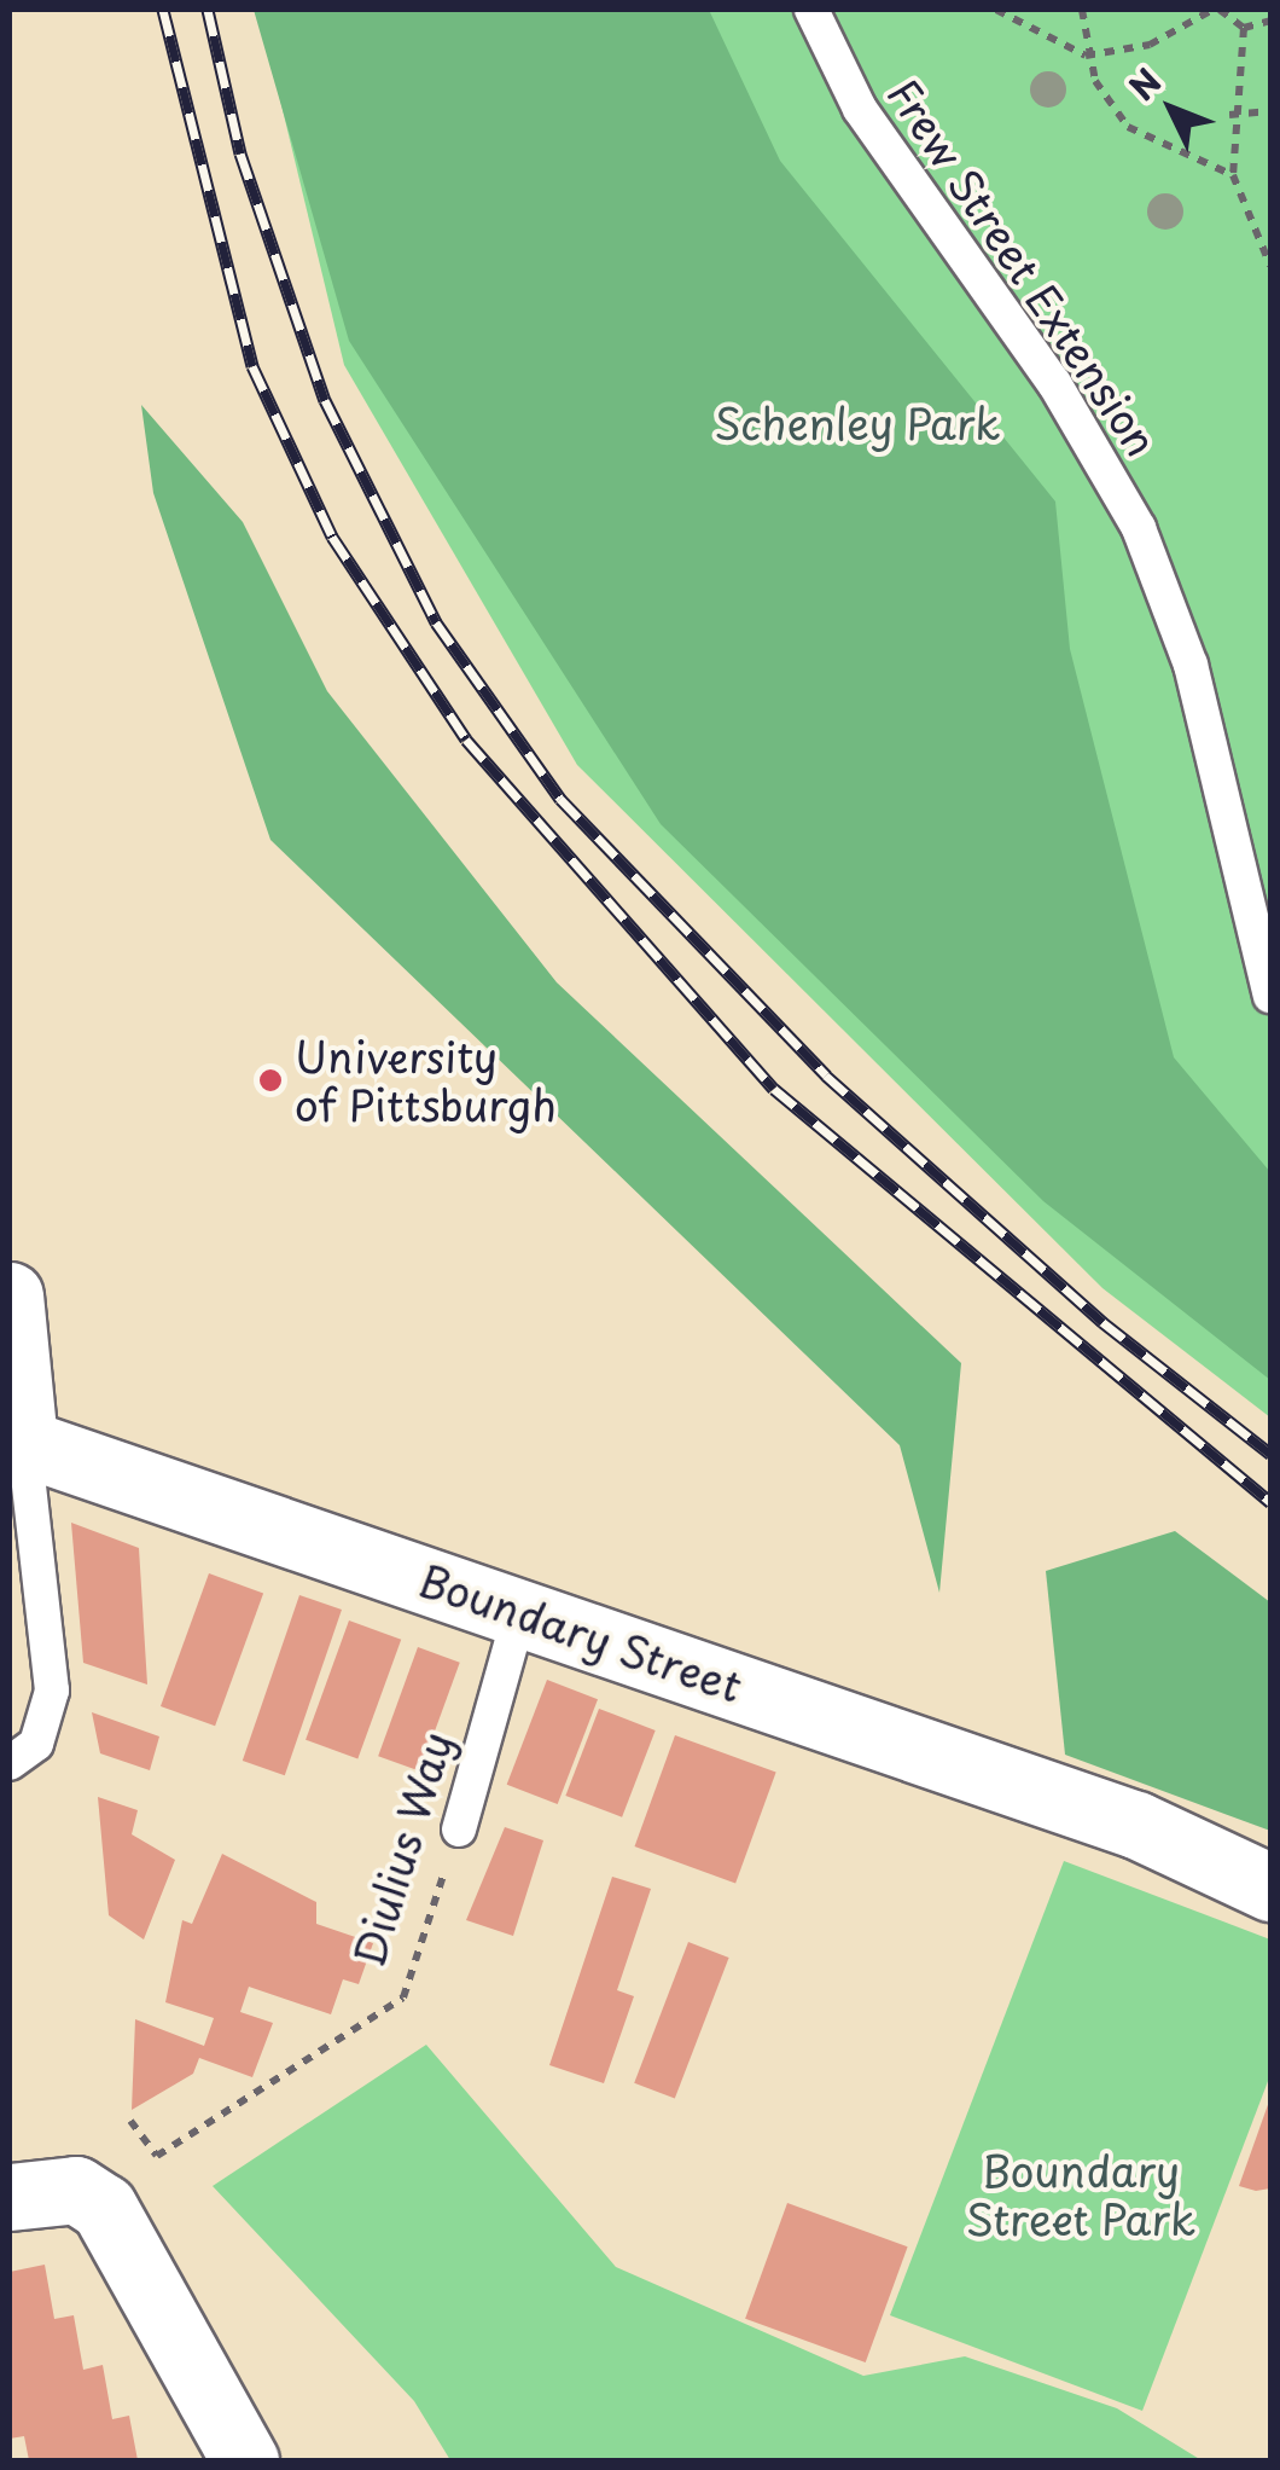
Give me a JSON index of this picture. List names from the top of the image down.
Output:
{
  "streets": {
    "street": ["Boundary Street"],
    "lane": ["Frew Street Extension", "Diulius Way"]
  },
  "crossings": [
    ["Boundary Street", "Diulius Way"]
  ],
  "parks": ["Schenley Park", "Boundary Street Park"],
  "places": ["University of Pittsburgh"],
  "north": "top left"
}
